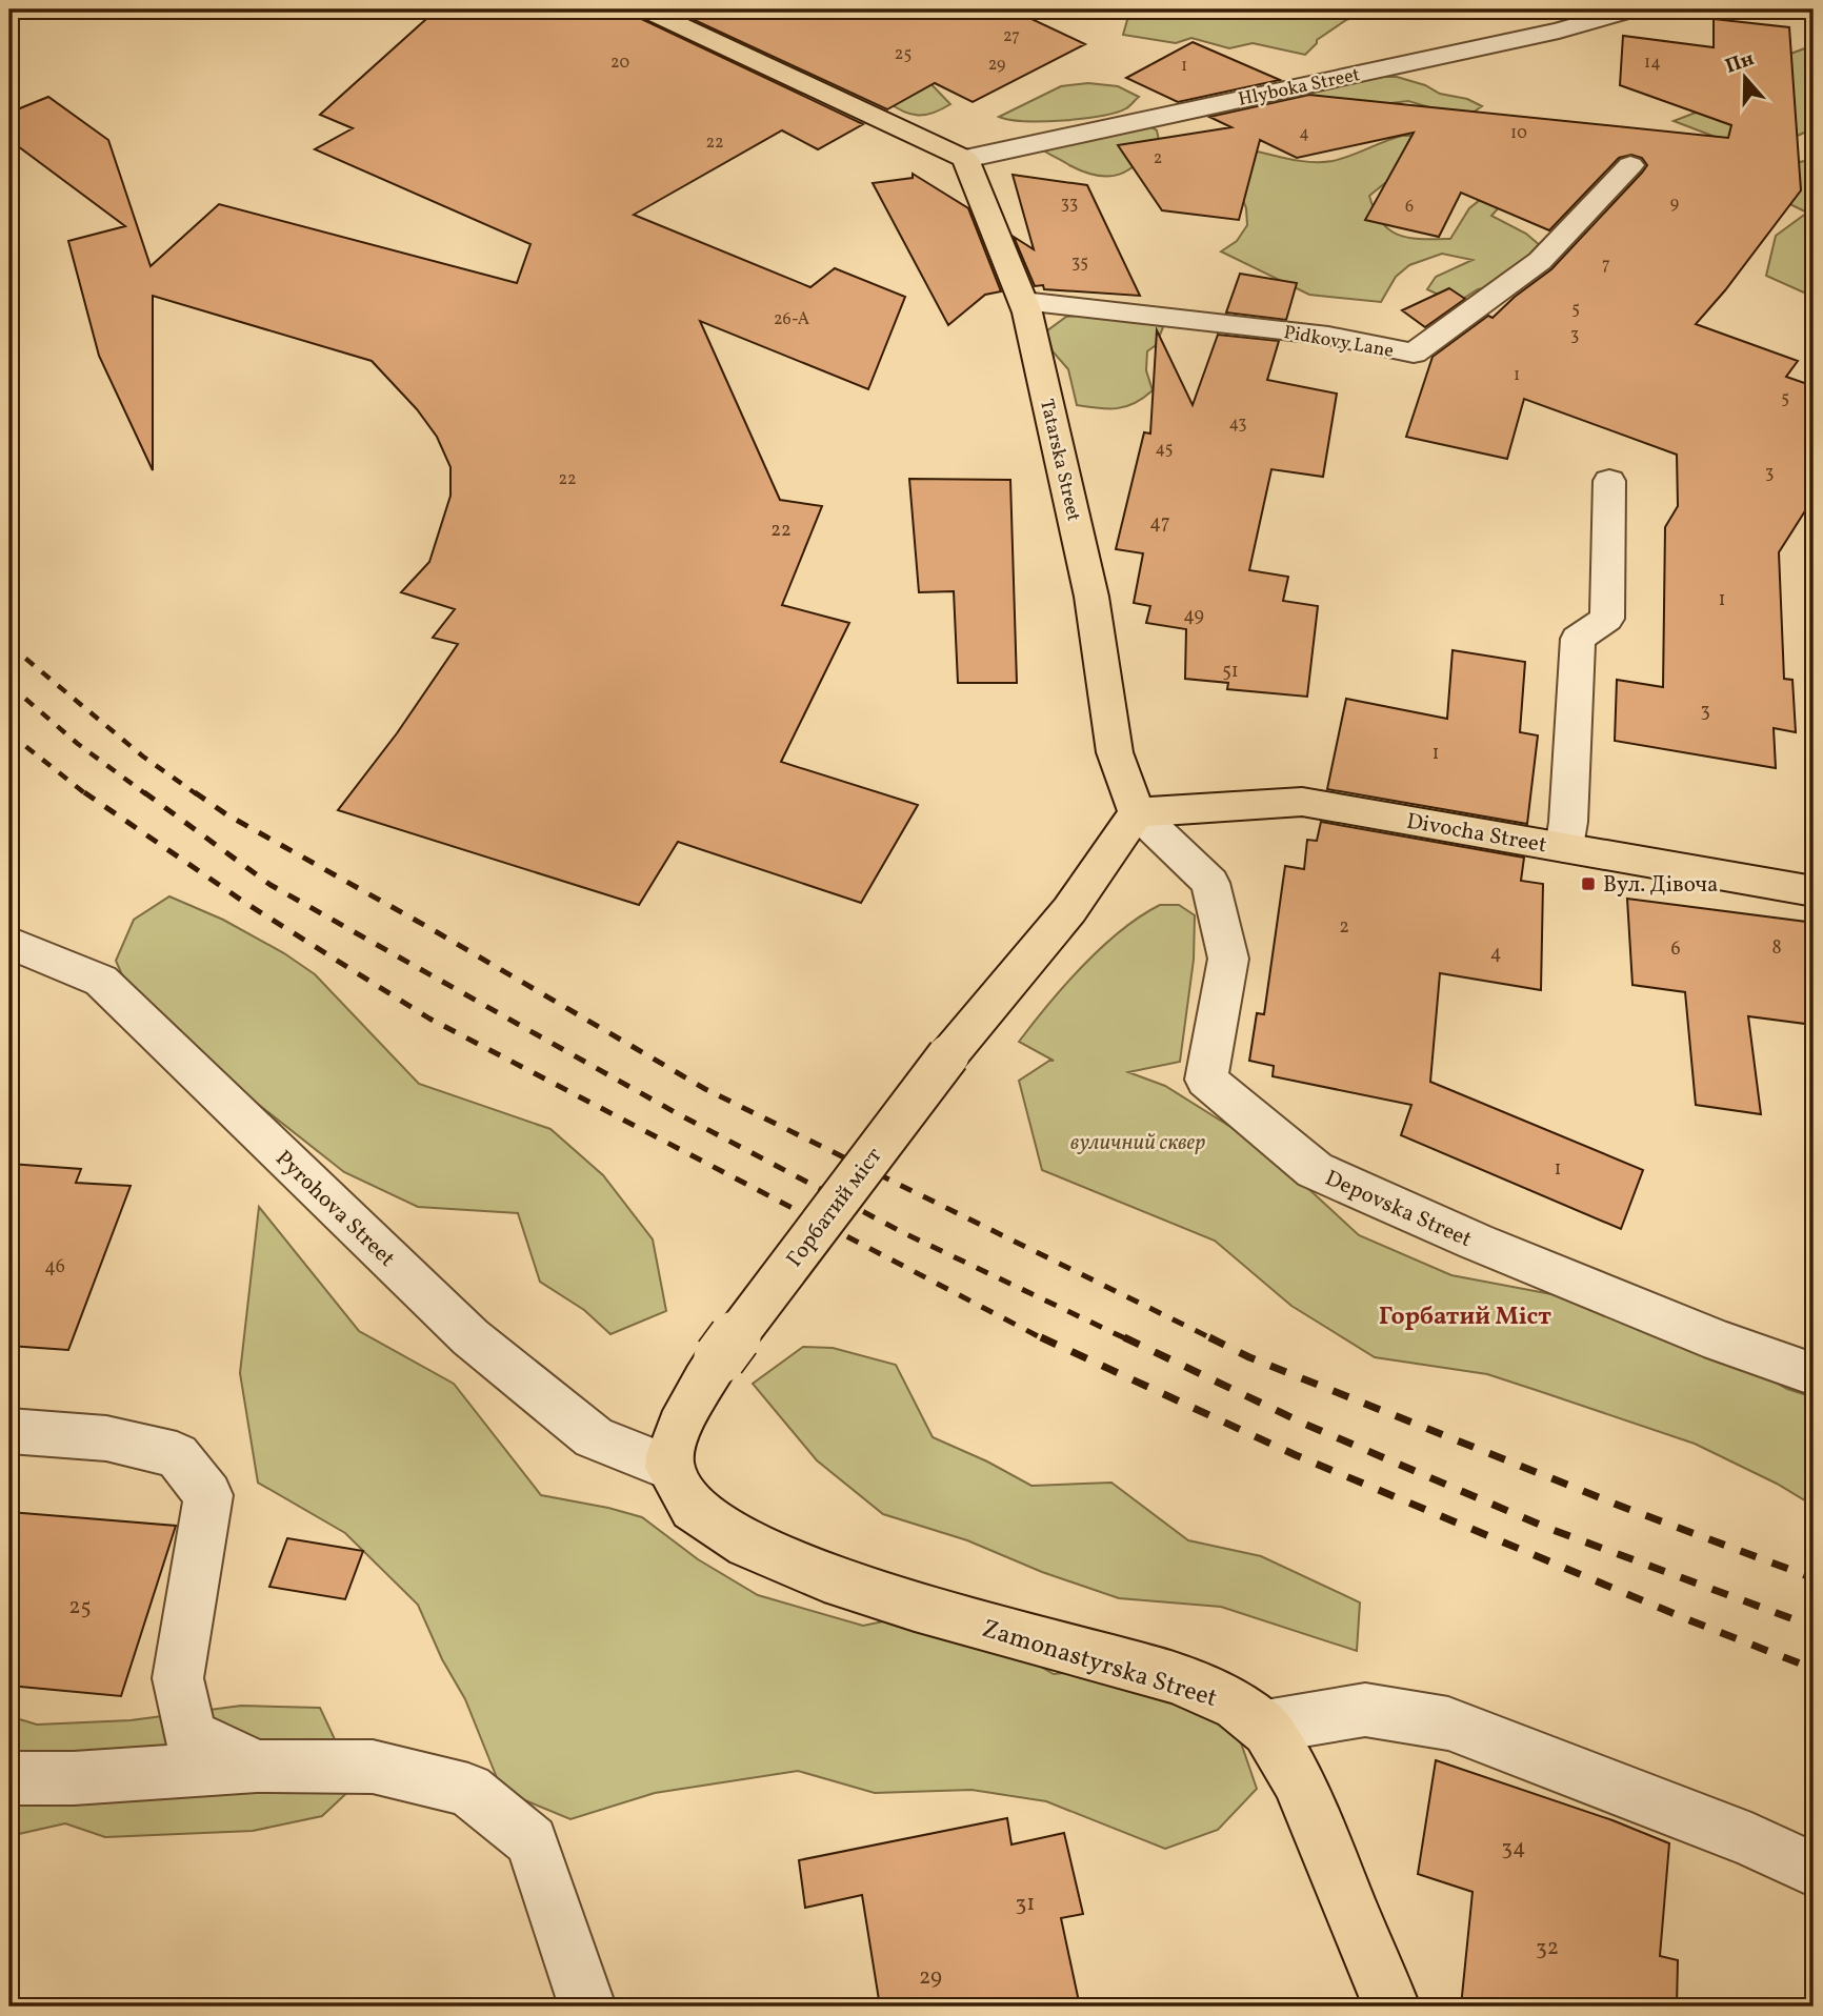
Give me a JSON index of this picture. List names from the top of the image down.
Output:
{
  "streets": {
    "main road": [
      "Tatarska Street",
      "Divocha Street",
      "Горбатий міст",
      "Zamonastyrska Street"
    ],
    "street": [
      "Hlyboka Street",
      "Pidkovy Lane",
      "Pyrohova Street",
      "Depovska Street"
    ]
  },
  "crossings": [
    ["Hlyboka Street", "Tatarska Street"],
    ["Pidkovy Lane", "Tatarska Street"],
    ["Tatarska Street", "Divocha Street"],
    ["Tatarska Street", "Горбатий міст"],
    ["Tatarska Street", "Depovska Street"],
    ["Divocha Street", "Горбатий міст"],
    ["Divocha Street", "Depovska Street"],
    ["Горбатий міст", "Pyrohova Street"],
    ["Горбатий міст", "Depovska Street"],
    ["Горбатий міст", "Zamonastyrska Street"],
    ["Pyrohova Street", "Zamonastyrska Street"]
  ],
  "districts": ["Горбатий Міст"],
  "parks": ["вуличний сквер"],
  "places": {
    "transit": ["Вул. Дівоча"]
  },
  "house_numbers": [
    "27",
    "25",
    "20",
    "14",
    "29",
    "1",
    "4",
    "10",
    "22",
    "2",
    "33",
    "9",
    "6",
    "35",
    "7",
    "5",
    "26-А",
    "3",
    "1",
    "5",
    "43",
    "45",
    "3",
    "22",
    "47",
    "22",
    "1",
    "49",
    "51",
    "3",
    "1",
    "2",
    "8",
    "6",
    "4",
    "1",
    "46",
    "25",
    "34",
    "31",
    "32",
    "29"
  ],
  "north": "top"
}
